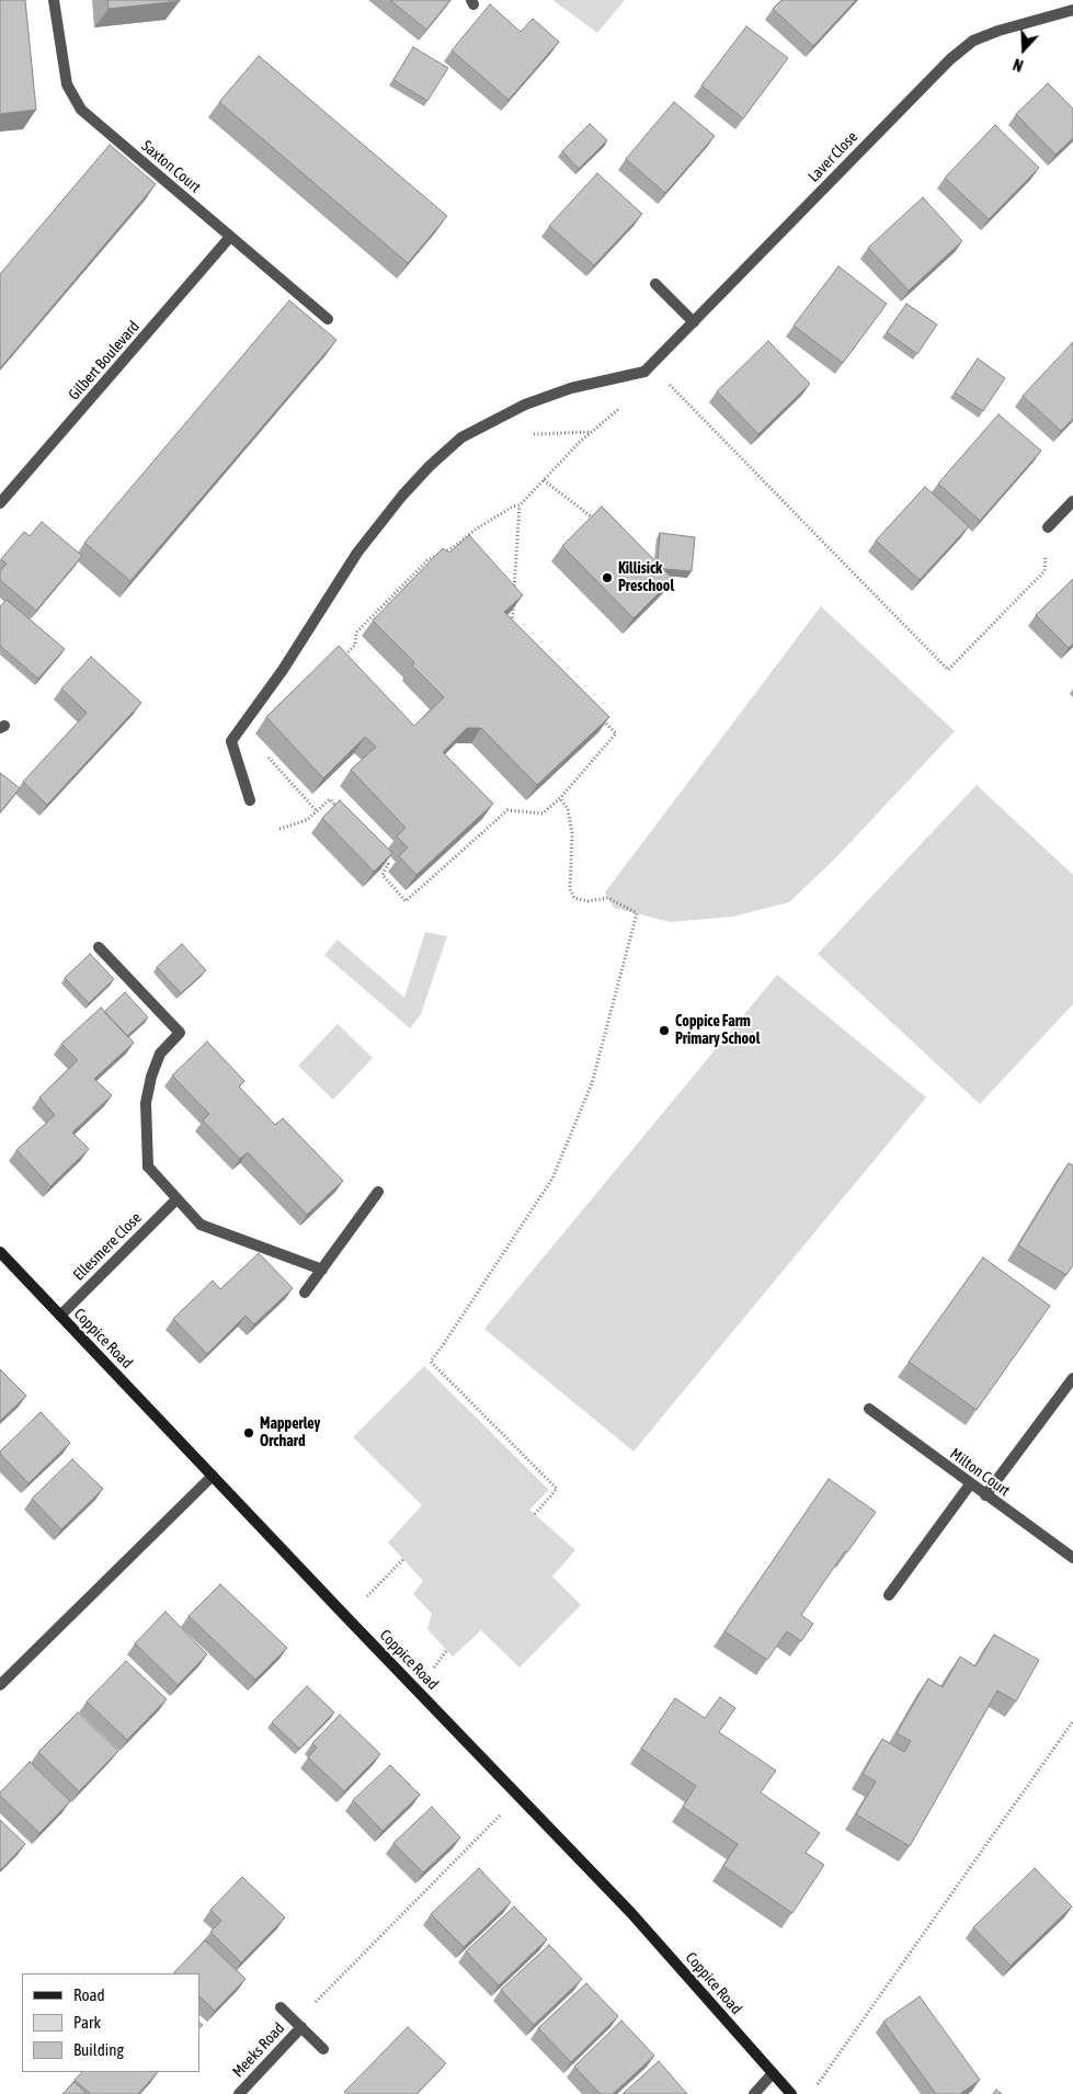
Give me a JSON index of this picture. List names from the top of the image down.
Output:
{
  "streets": {
    "street": [
      "Laver Close",
      "Saxton Court",
      "Gilbert Boulevard",
      "Ellesmere Close",
      "Coppice Road",
      "Milton Court",
      "Meeks Road"
    ]
  },
  "crossings": [
    ["Saxton Court", "Gilbert Boulevard"],
    ["Ellesmere Close", "Coppice Road"]
  ],
  "places": ["Killisick Preschool", "Coppice Farm Primary School", "Mapperley Orchard"],
  "legend": ["Road", "Park", "Building"],
  "north": "bottom"
}
